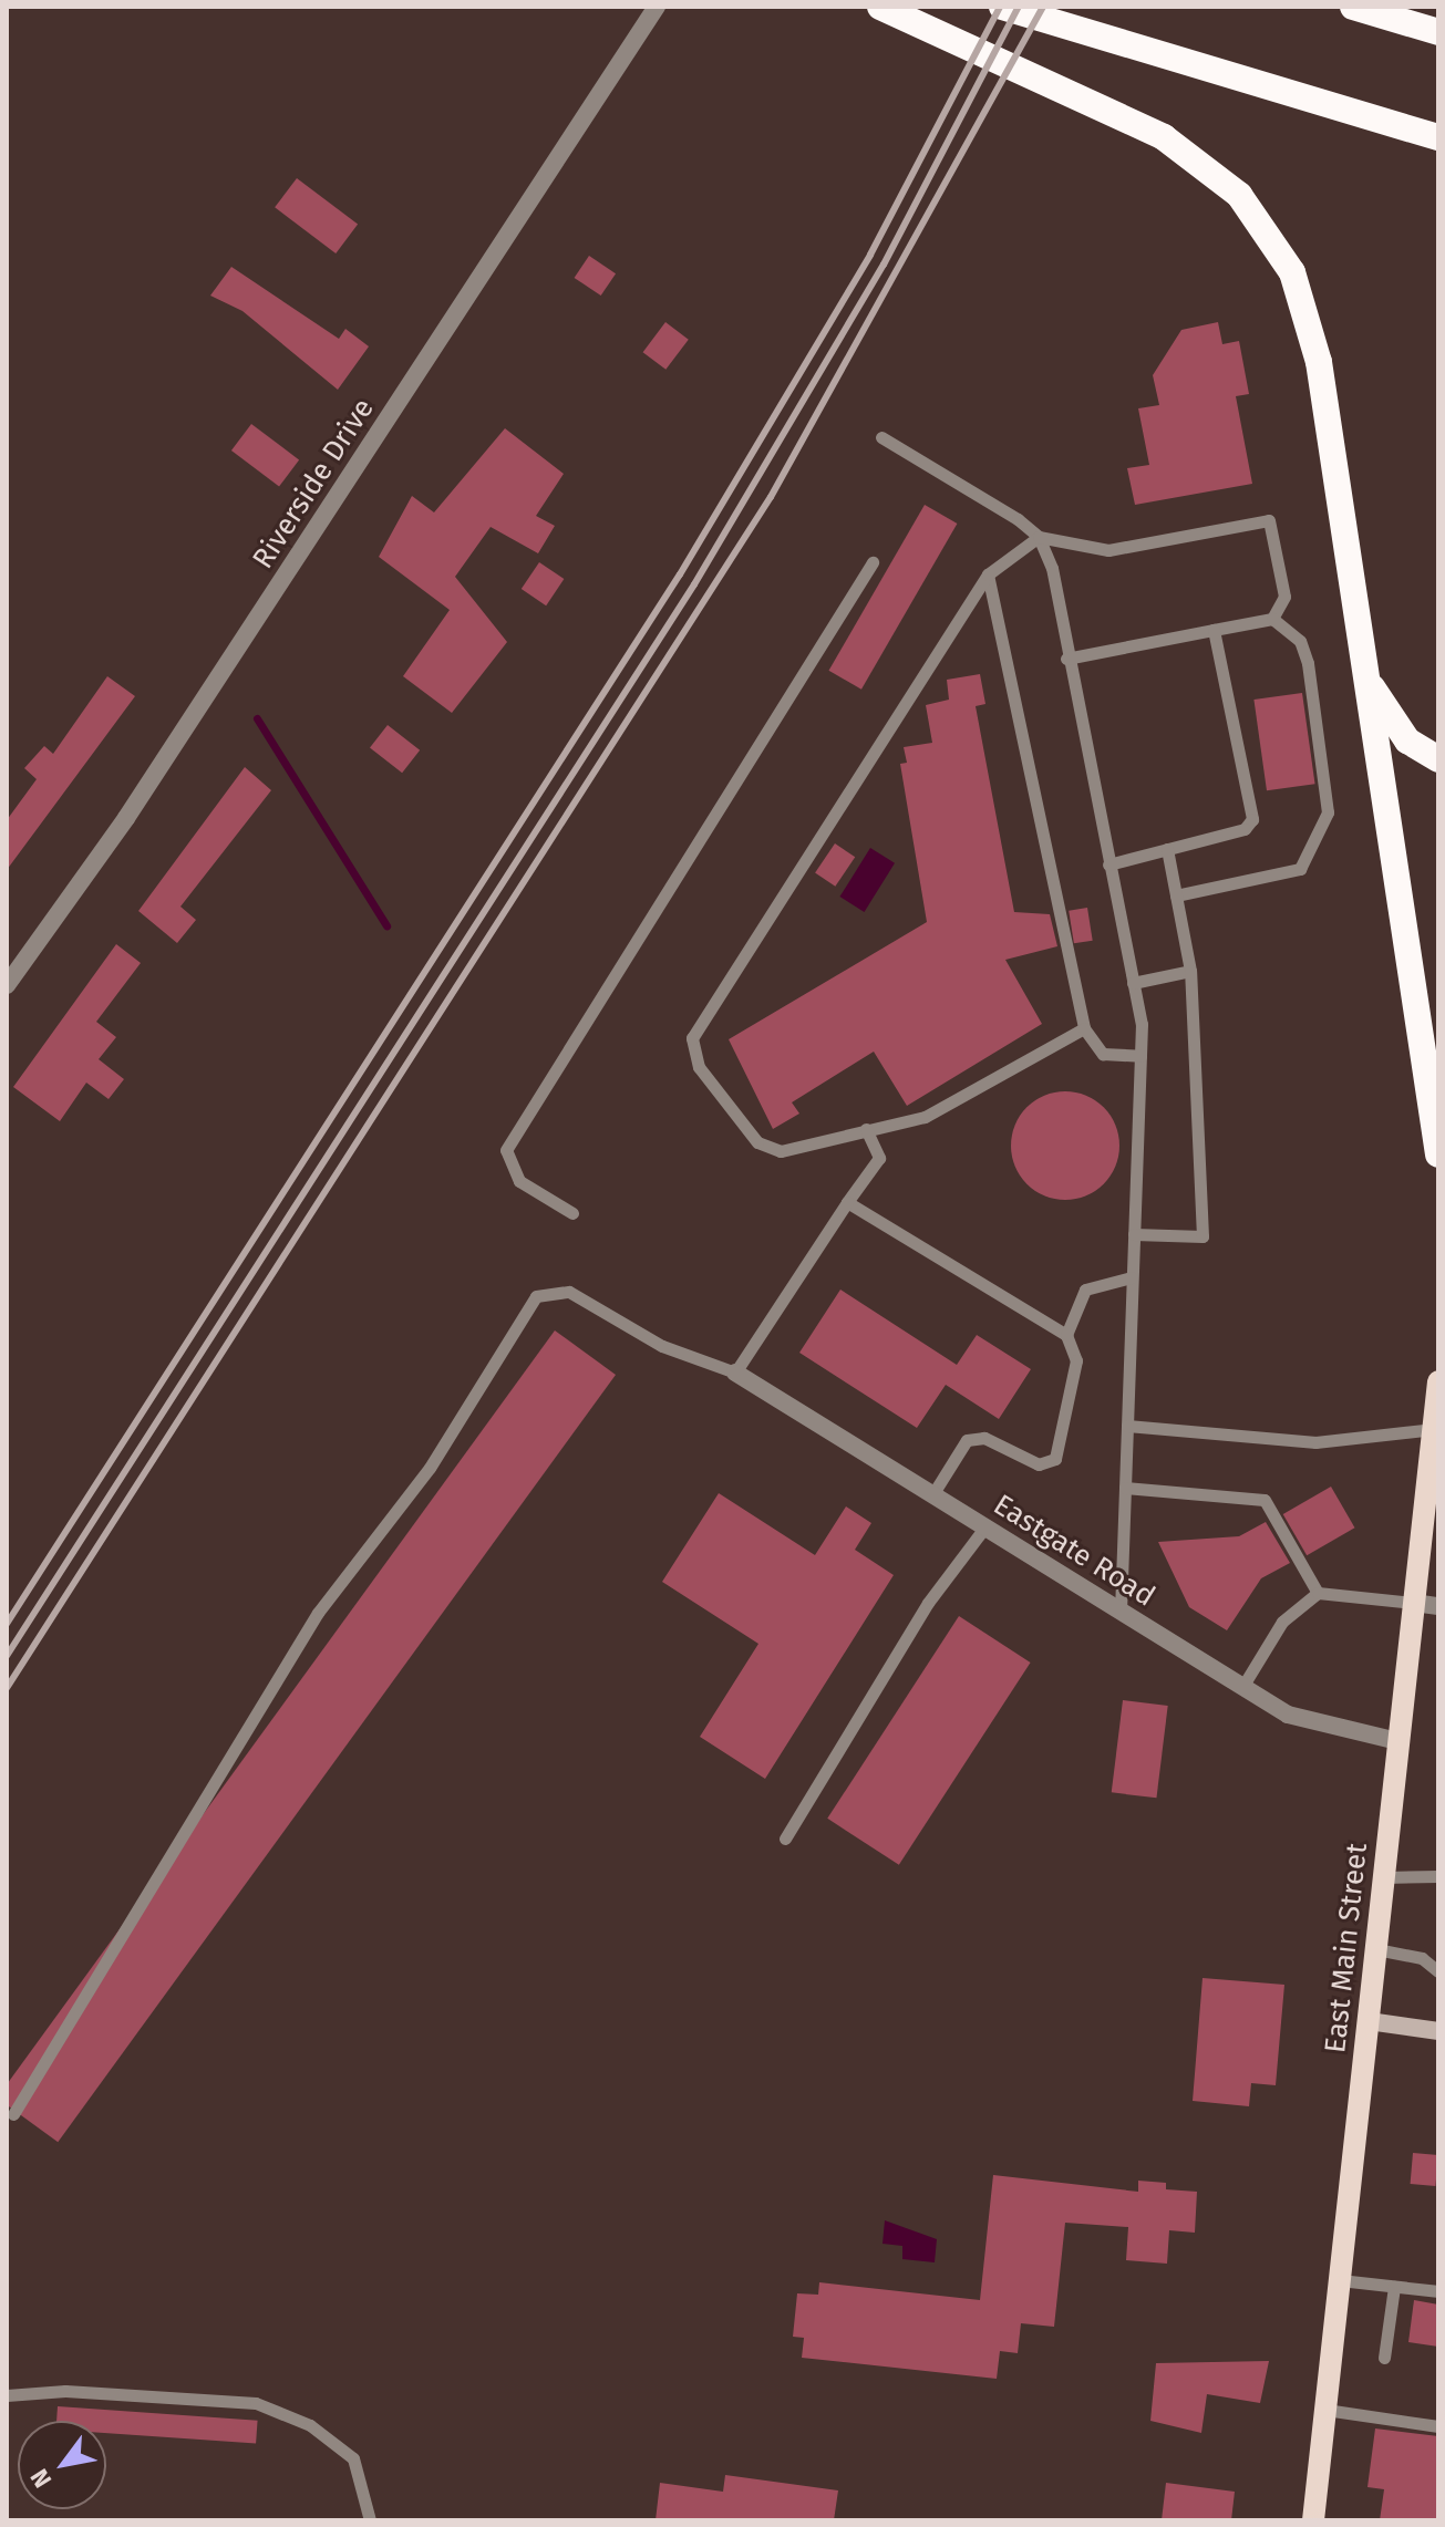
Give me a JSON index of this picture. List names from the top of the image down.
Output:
{
  "streets": {
    "main road": ["East Main Street"],
    "street": ["Riverside Drive", "Eastgate Road"]
  },
  "crossings": [
    ["Eastgate Road", "East Main Street"]
  ],
  "north": "bottom left"
}
